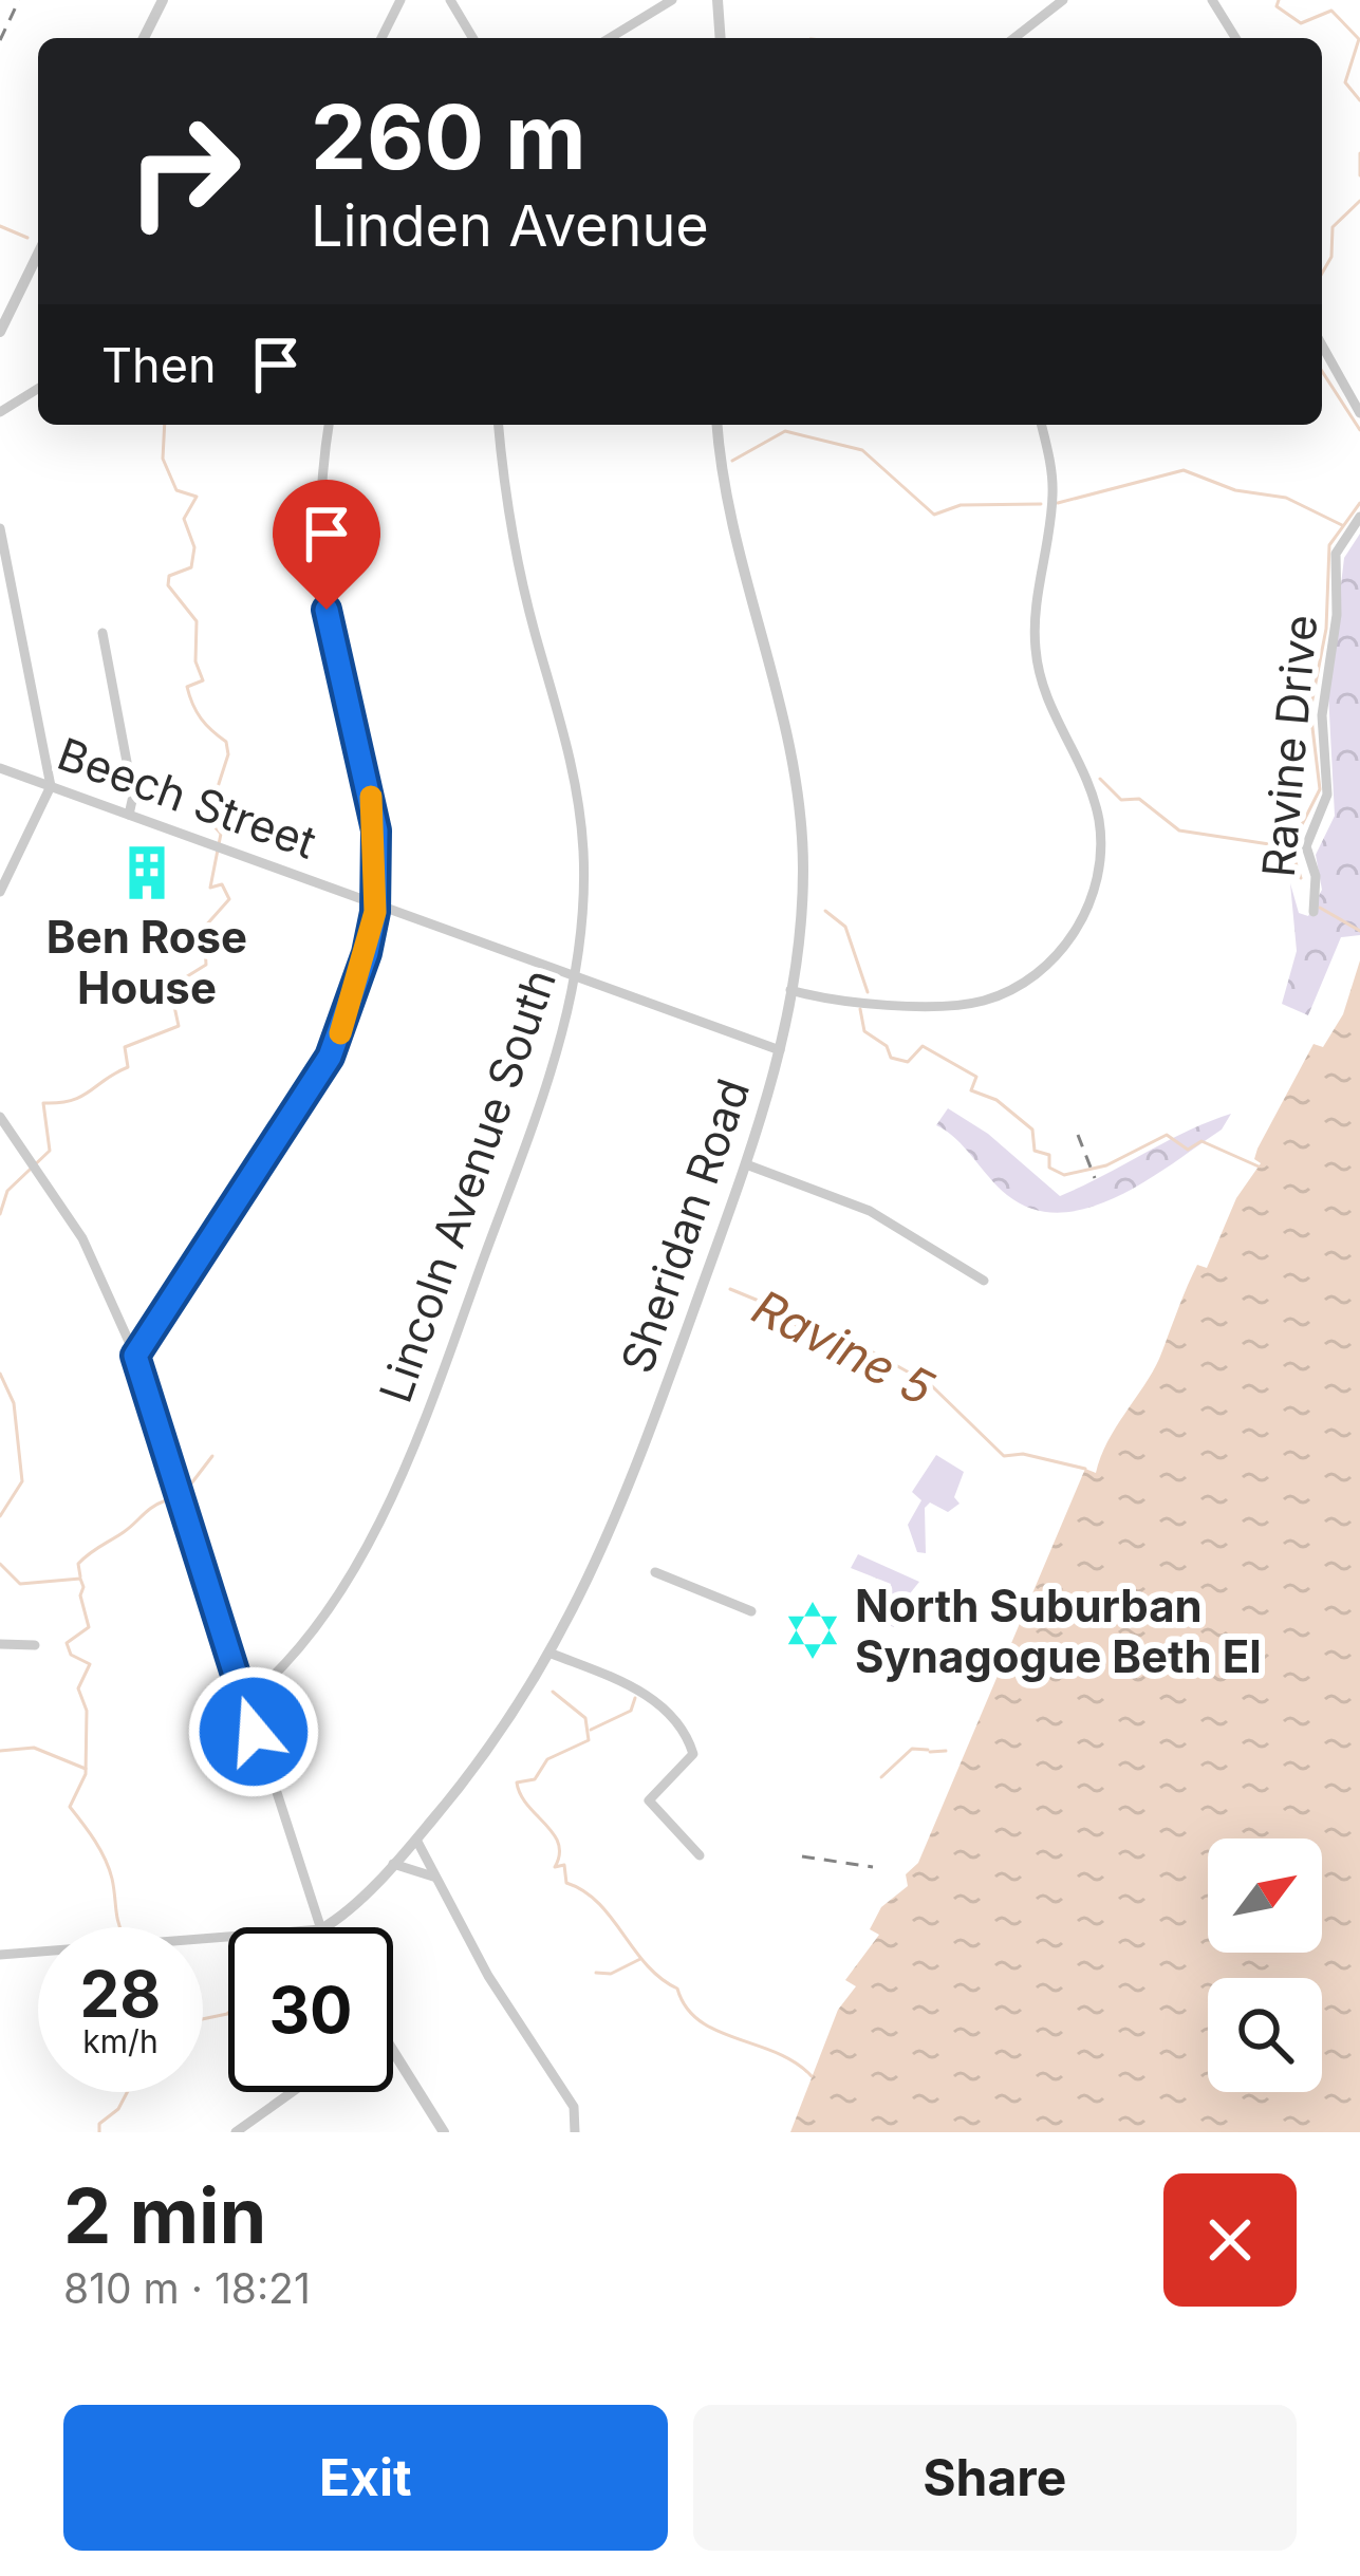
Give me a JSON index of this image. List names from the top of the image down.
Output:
{
  "streets": {
    "street": [
      "Ravine Drive",
      "Beech Street",
      "Lincoln Avenue South",
      "Sheridan Road"
    ]
  },
  "crossings": [
    ["Beech Street", "Lincoln Avenue South"],
    ["Beech Street", "Sheridan Road"]
  ],
  "water": ["Ravine 5"],
  "places": {
    "building": ["Ben Rose House"],
    "synagogue": ["North Suburban Synagogue Beth El"]
  },
  "north": "top right",
  "page": {
    "turn": ["260 m", "Linden Avenue"],
    "then": "Then",
    "speed": "28 km/h",
    "limit": "30",
    "heading": ["2 min", "810 m · 18:21"],
    "buttons": ["Exit", "Share"]
  }
}
